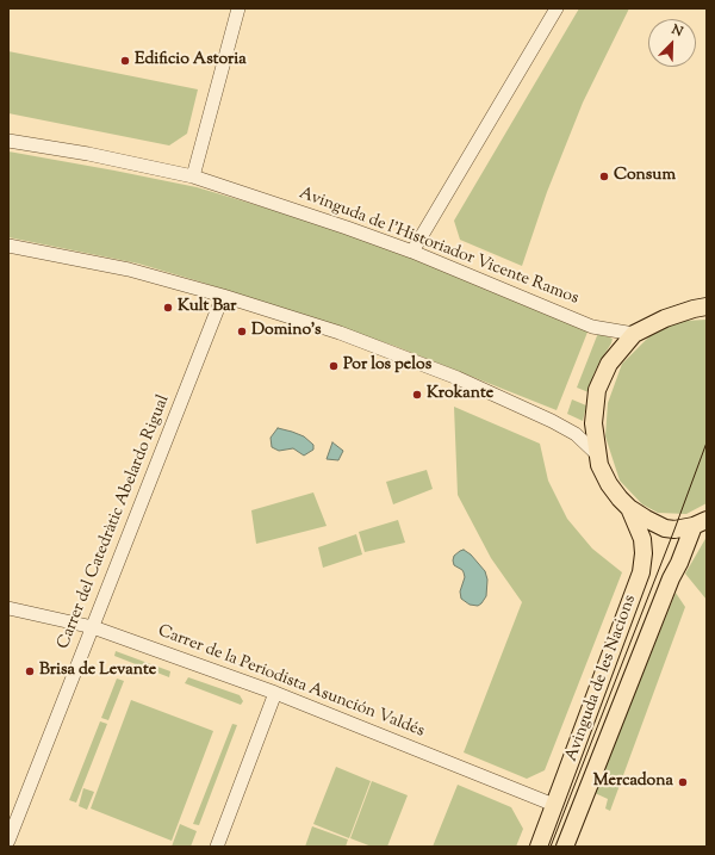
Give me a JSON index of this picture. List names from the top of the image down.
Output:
{
  "streets": {
    "main road": ["Avinguda de les Nacions"],
    "street": ["Avinguda de l'Historiador Vicente Ramos", "Carrer del Catedràtic Abelardo Rigual", "Carrer de la Periodista Asunción Valdés"]
  },
  "crossings": [
    ["Carrer del Catedràtic Abelardo Rigual", "Carrer de la Periodista Asunción Valdés"],
    ["Avinguda de les Nacions", "Carrer de la Periodista Asunción Valdés"]
  ],
  "places": [
    "Edificio Astoria",
    "Consum",
    "Kult Bar",
    "Domino's",
    "Por los pelos",
    "Krokante",
    "Brisa de Levante",
    "Mercadona"
  ],
  "north": "top right"
}
